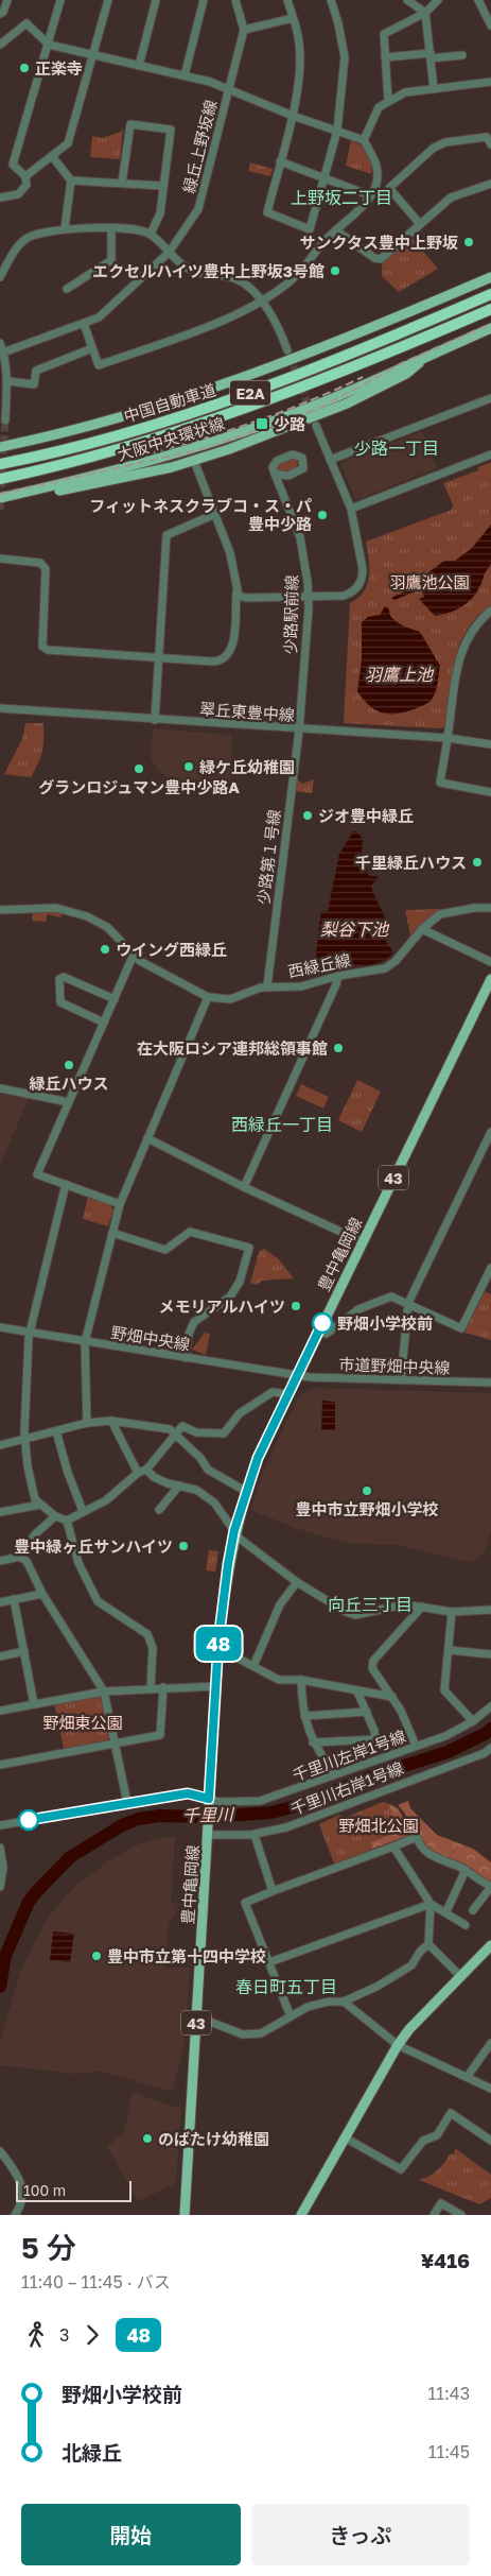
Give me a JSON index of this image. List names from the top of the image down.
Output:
{
  "streets": {
    "highway": ["E2A", "中国自動車道"],
    "main road": ["大阪中央環状線", "43", "豊中亀岡線"],
    "street": [
      "緑丘上野坂線",
      "少路駅前線",
      "翠丘東豊中線",
      "少路第１号線",
      "西緑丘線",
      "野畑中央線",
      "市道野畑中央線",
      "千里川左岸1号線",
      "千里川右岸1号線"
    ]
  },
  "crossings": [
    ["少路駅前線", "翠丘東豊中線"],
    ["少路駅前線", "少路第１号線"],
    ["翠丘東豊中線", "少路第１号線"],
    ["少路第１号線", "西緑丘線"],
    ["豊中亀岡線", "野畑中央線"],
    ["豊中亀岡線", "市道野畑中央線"],
    ["豊中亀岡線", "千里川左岸1号線"],
    ["豊中亀岡線", "千里川右岸1号線"],
    ["野畑中央線", "市道野畑中央線"]
  ],
  "districts": [
    "上野坂二丁目",
    "少路一丁目",
    "西緑丘一丁目",
    "向丘三丁目",
    "春日町五丁目"
  ],
  "water": ["羽鷹上池", "梨谷下池", "千里川"],
  "parks": ["羽鷹池公園", "野畑東公園", "野畑北公園"],
  "places": {
    "other": [
      "正楽寺",
      "サンクタス豊中上野坂",
      "エクセルハイツ豊中上野坂3号館",
      "フィットネスクラブコ・ス・パ 豊中少路",
      "緑ケ丘幼稚園",
      "グランロジュマン豊中少路A",
      "ジオ豊中緑丘",
      "千里緑丘ハウス",
      "ウイング西緑丘",
      "在大阪ロシア連邦総領事館",
      "緑丘ハウス",
      "メモリアルハイツ",
      "野畑小学校前",
      "豊中市立野畑小学校",
      "豊中緑ヶ丘サンハイツ",
      "豊中市立第十四中学校",
      "のばたけ幼稚園"
    ],
    "transit": ["少路"]
  },
  "lines": ["bus line 48"],
  "scale_bar": "100 m",
  "page": {
    "on_map": "48",
    "scale": "100 m",
    "heading": ["5 分", "11:40 – 11:45 · バス", "¥416"],
    "legs": ["3", "48"],
    "list": [
      {
        "name": "野畑小学校前",
        "value": "11:43"
      },
      {
        "name": "北緑丘",
        "value": "11:45"
      }
    ],
    "buttons": ["開始", "きっぷ"]
  }
}
